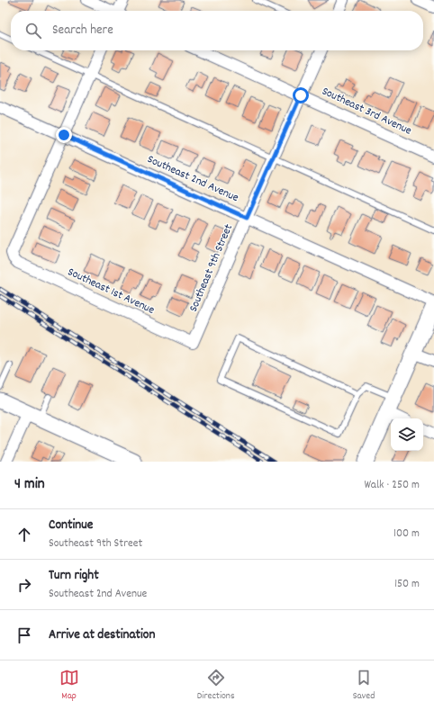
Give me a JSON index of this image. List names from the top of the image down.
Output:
{
  "streets": {
    "street": [
      "Southeast 3rd Avenue",
      "Southeast 2nd Avenue",
      "Southeast 9th Street",
      "Southeast 1st Avenue"
    ]
  },
  "crossings": [
    ["Southeast 3rd Avenue", "Southeast 9th Street"],
    ["Southeast 2nd Avenue", "Southeast 9th Street"],
    ["Southeast 2nd Avenue", "Southeast 1st Avenue"],
    ["Southeast 9th Street", "Southeast 1st Avenue"]
  ],
  "page": {
    "search": "Search here",
    "heading": ["4 min", "Walk · 250 m"],
    "list": [
      ["Continue", "Southeast 9th Street", "100 m"],
      ["Turn right", "Southeast 2nd Avenue", "150 m"],
      "Arrive at destination"
    ],
    "nav": ["Map", "Directions", "Saved"]
  }
}
